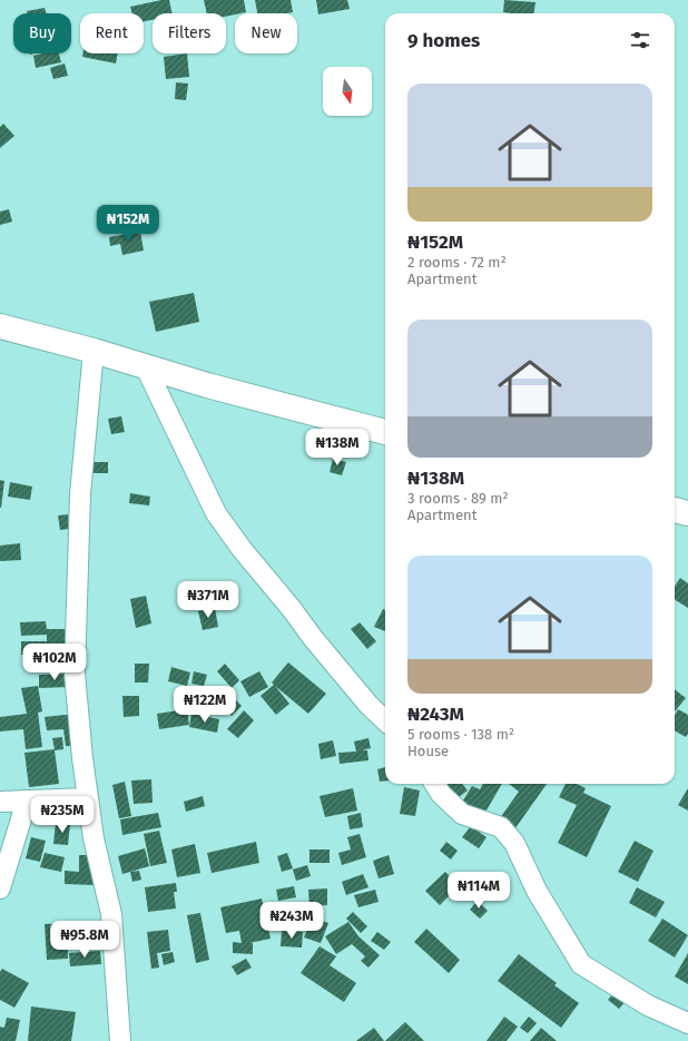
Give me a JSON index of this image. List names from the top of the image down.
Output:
{
  "north": "bottom",
  "page": {
    "chip": [
      "Buy",
      "Rent",
      "Filters",
      "New"
    ],
    "heading": "9 homes",
    "list": [
      {
        "name": "₦152M",
        "note": "2 rooms · 72 m² · Apartment"
      },
      {
        "name": "₦138M",
        "note": "3 rooms · 89 m² · Apartment"
      },
      {
        "name": "₦243M",
        "note": "5 rooms · 138 m² · House"
      }
    ],
    "price": [
      "₦152M",
      "₦138M",
      "₦371M",
      "₦102M",
      "₦122M",
      "₦235M",
      "₦114M",
      "₦243M",
      "₦95.8M"
    ]
  }
}
